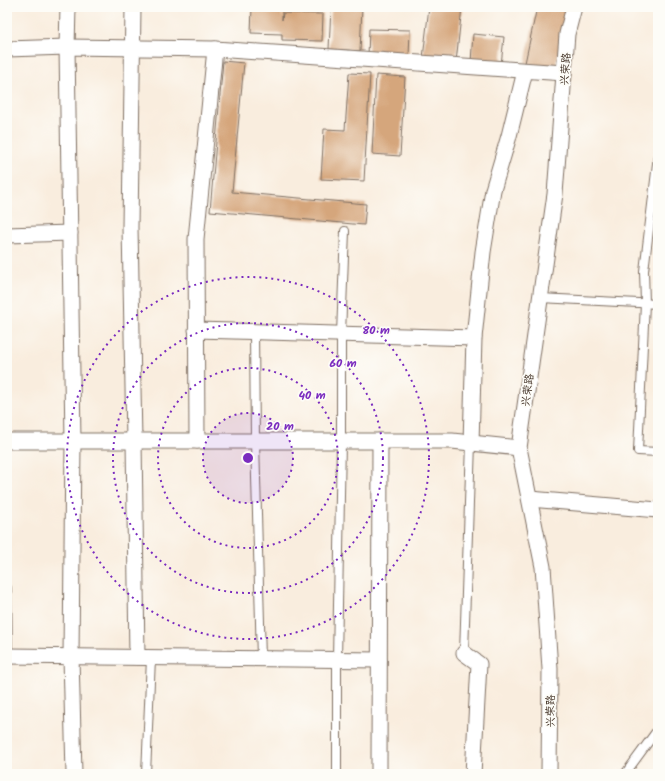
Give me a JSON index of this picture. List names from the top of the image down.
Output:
{
  "streets": {
    "street": ["兴荣路"]
  },
  "rings": [
    "80 m",
    "60 m",
    "40 m",
    "20 m"
  ]
}
